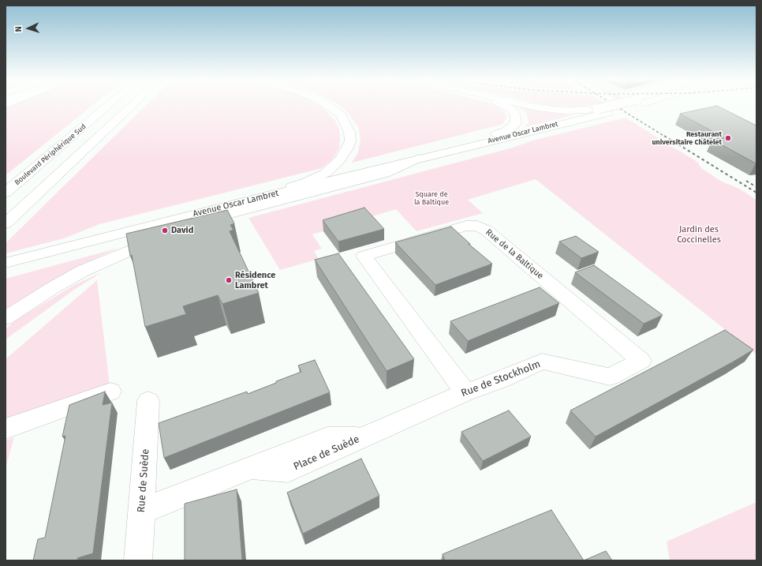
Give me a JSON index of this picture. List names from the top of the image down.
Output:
{
  "streets": {
    "main road": [
      "Avenue Oscar Lambret",
      "Boulevard Périphérique Sud",
      "Rue de la Baltique",
      "Rue de Stockholm",
      "Place de Suède",
      "Rue de Suède"
    ]
  },
  "crossings": [
    ["Rue de la Baltique", "Rue de Stockholm"],
    ["Rue de Stockholm", "Place de Suède"],
    ["Place de Suède", "Rue de Suède"]
  ],
  "parks": ["Square de la Baltique", "Jardin des Coccinelles"],
  "places": ["Restaurant universitaire Châtelet", "David", "Résidence Lambret"],
  "north": "left"
}
